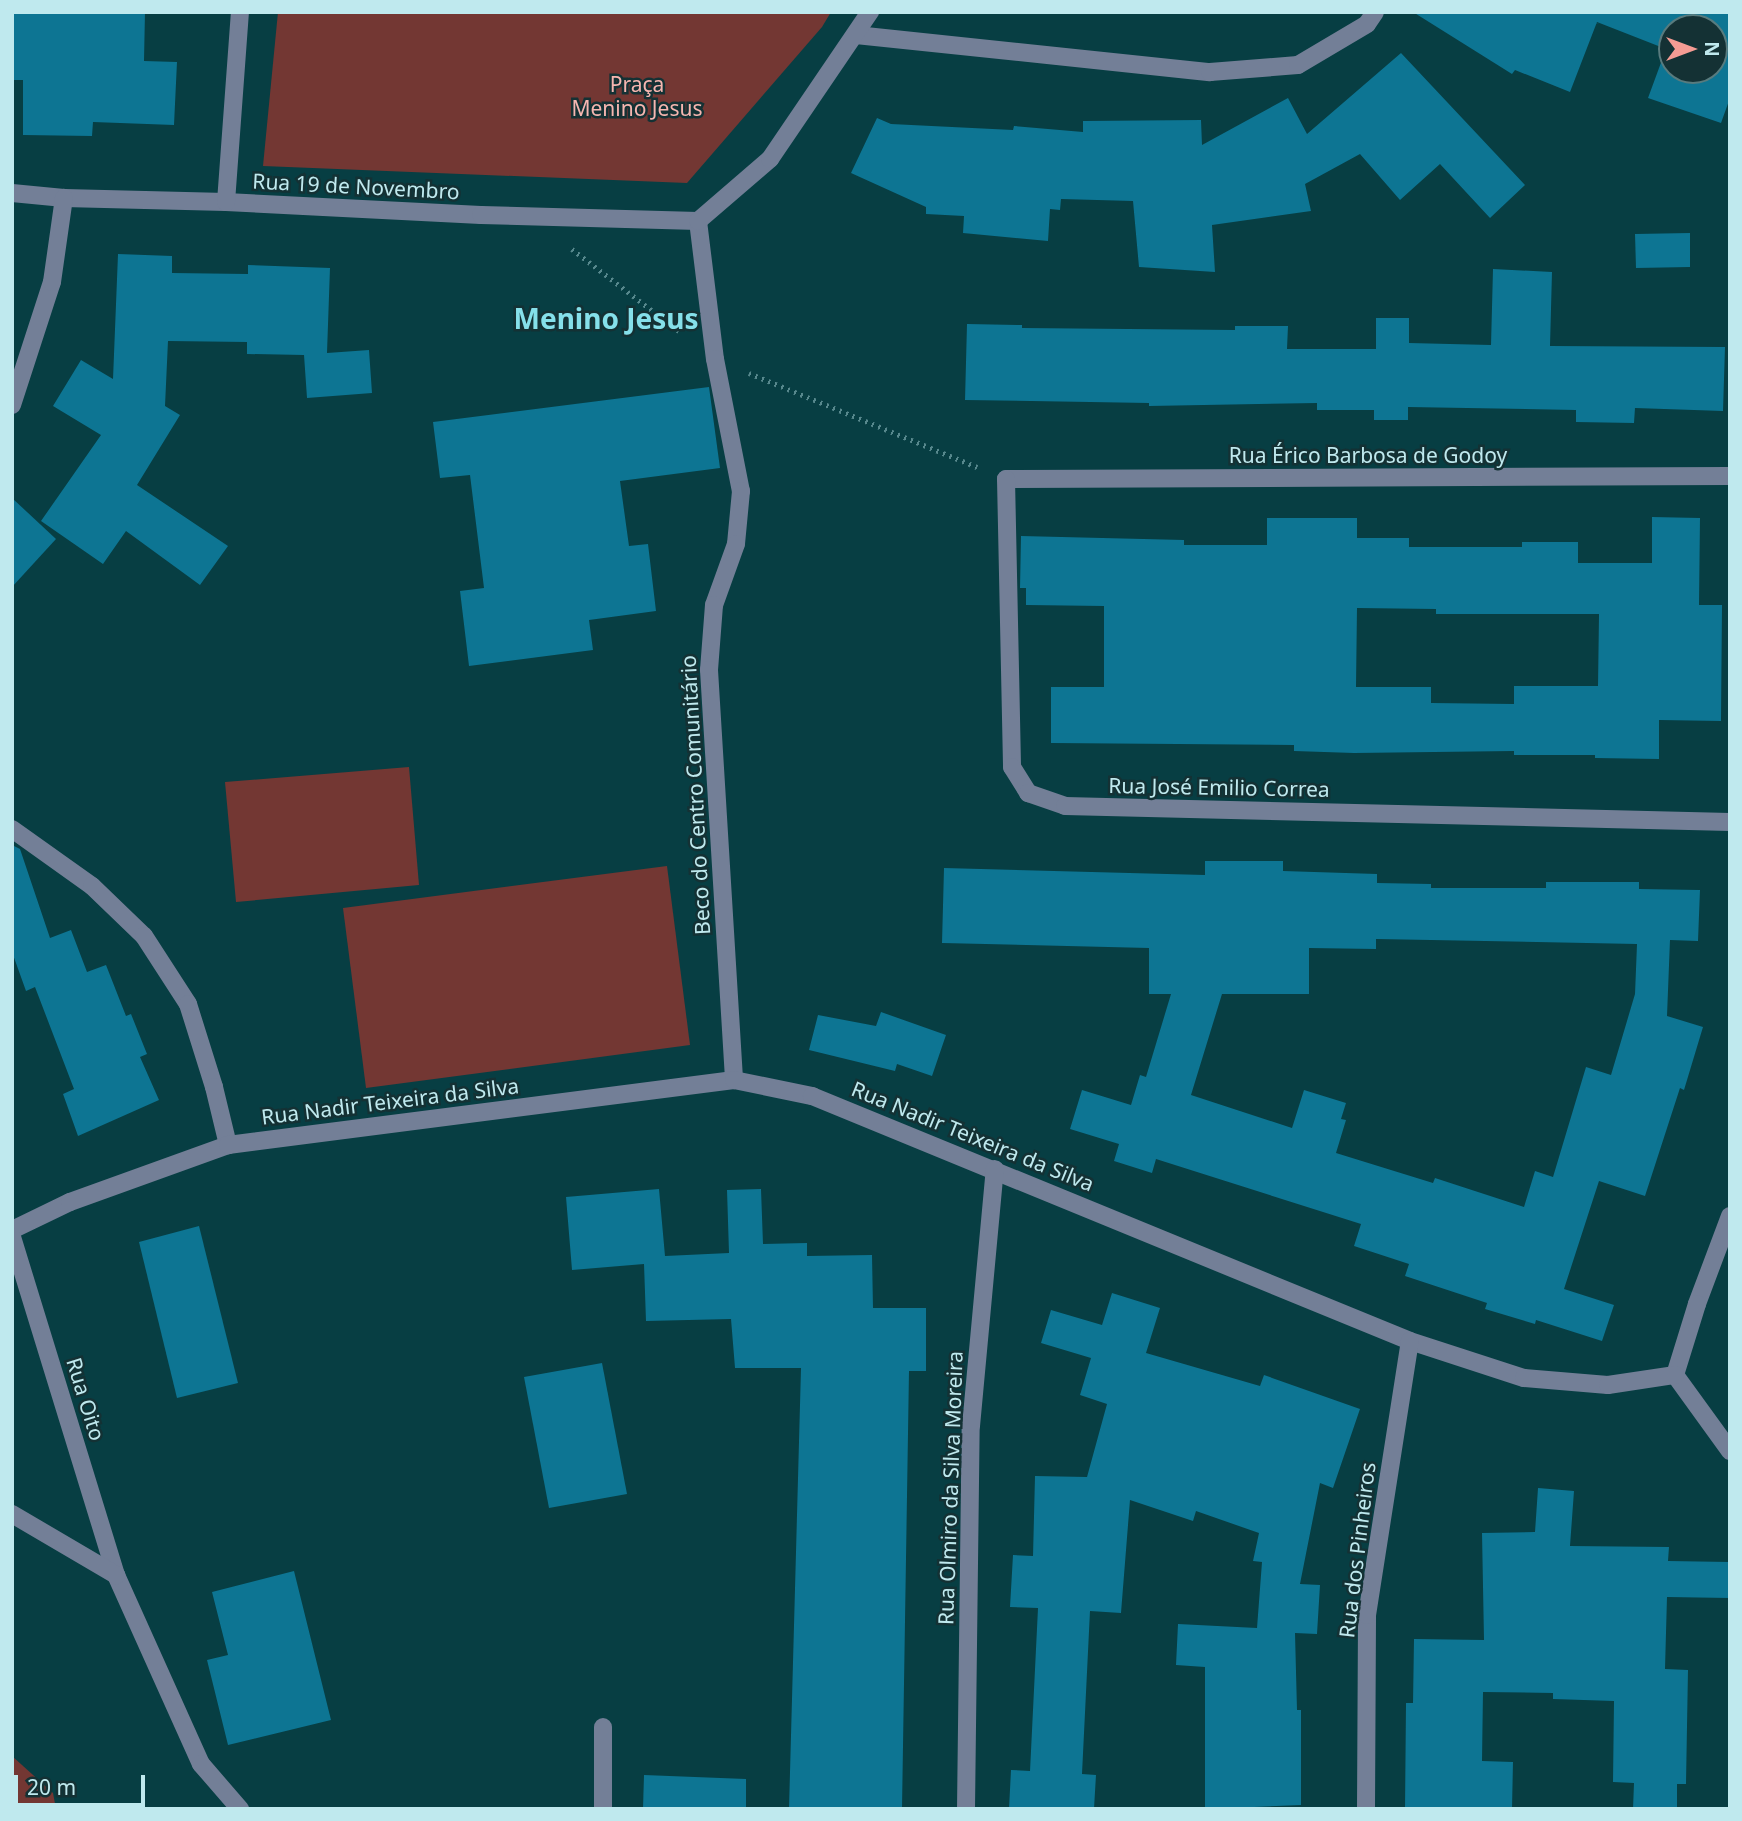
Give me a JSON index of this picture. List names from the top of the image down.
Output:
{
  "streets": {
    "street": [
      "Rua 19 de Novembro",
      "Rua Érico Barbosa de Godoy",
      "Rua José Emilio Correa",
      "Beco do Centro Comunitário",
      "Rua Nadir Teixeira da Silva",
      "Rua Oito",
      "Rua Olmiro da Silva Moreira",
      "Rua dos Pinheiros"
    ]
  },
  "crossings": [
    ["Rua 19 de Novembro", "Beco do Centro Comunitário"],
    ["Rua Érico Barbosa de Godoy", "Rua José Emilio Correa"],
    ["Beco do Centro Comunitário", "Rua Nadir Teixeira da Silva"],
    ["Rua Nadir Teixeira da Silva", "Rua Olmiro da Silva Moreira"],
    ["Rua Nadir Teixeira da Silva", "Rua dos Pinheiros"]
  ],
  "districts": ["Menino Jesus"],
  "parks": ["Praça Menino Jesus"],
  "scale_bar": "20 m",
  "north": "right"
}
